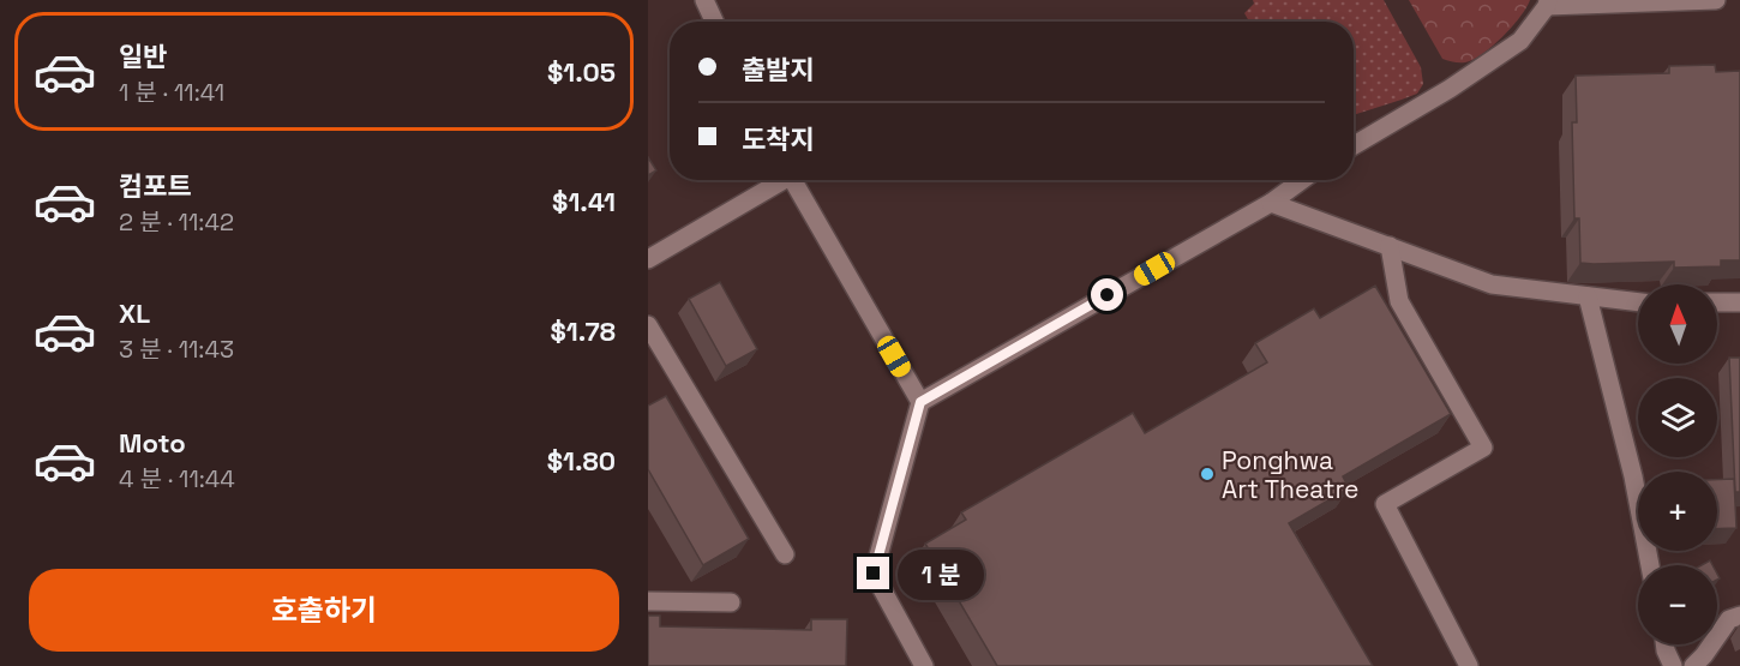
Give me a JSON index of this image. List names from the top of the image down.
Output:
{
  "places": ["Ponghwa Art Theatre"],
  "north": "top",
  "page": {
    "list": [
      {
        "name": "일반",
        "note": "1 분 · 11:41",
        "value": "$1.05"
      },
      {
        "name": "컴포트",
        "note": "2 분 · 11:42",
        "value": "$1.41"
      },
      {
        "name": "XL",
        "note": "3 분 · 11:43",
        "value": "$1.78"
      },
      {
        "name": "Moto",
        "note": "4 분 · 11:44",
        "value": "$1.80"
      }
    ],
    "banner": ["출발지", "도착지"],
    "map_buttons": ["+", "−"],
    "bubble": "1 분",
    "buttons": "호출하기"
  }
}
